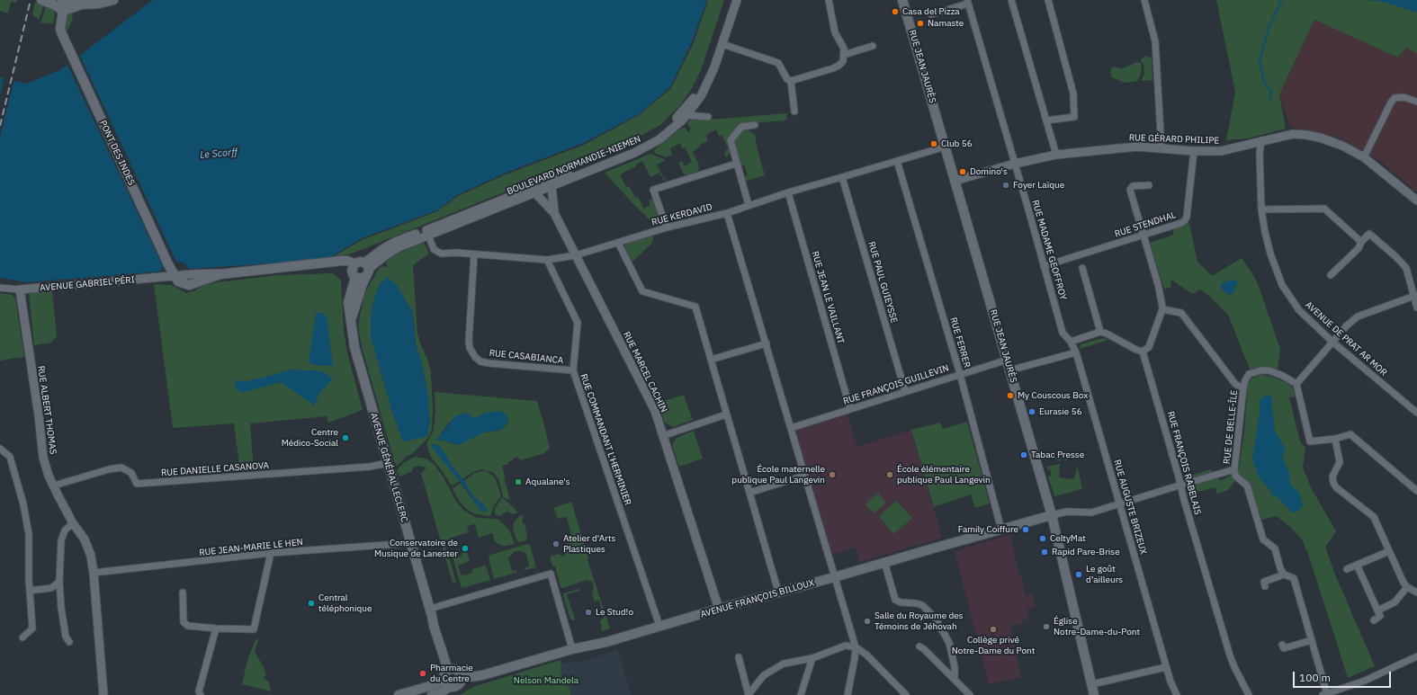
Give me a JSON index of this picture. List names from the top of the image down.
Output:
{
  "streets": {
    "main road": [
      "RUE JEAN JAURÈS",
      "PONT DES INDES",
      "AVENUE GÉNÉRAL LECLERC",
      "AVENUE FRANÇOIS BILLOUX"
    ],
    "street": [
      "RUE GÉRARD PHILIPE",
      "BOULEVARD NORMANDIE-NIEMEN",
      "RUE KERDAVID",
      "RUE STENDHAL",
      "RUE MADAME GEOFFROY",
      "RUE PAUL GUIEYSSE",
      "AVENUE GABRIEL PÉRI",
      "RUE JEAN LE VAILLANT",
      "AVENUE DE PRAT AR MOR",
      "RUE FERRER",
      "RUE CASABIANCA",
      "RUE MARCEL CACHIN",
      "RUE FRANÇOIS GUILLEVIN",
      "RUE ALBERT THOMAS",
      "RUE DE BELLE-ÎLE",
      "RUE COMMANDANT L'HERMINIER",
      "RUE FRANÇOIS RABELAIS",
      "RUE DANIELLE CASANOVA",
      "RUE AUGUSTE BRIZEUX",
      "RUE JEAN-MARIE LE HEN"
    ]
  },
  "crossings": [
    ["RUE JEAN JAURÈS", "RUE GÉRARD PHILIPE"],
    ["RUE JEAN JAURÈS", "RUE KERDAVID"],
    ["RUE JEAN JAURÈS", "RUE FRANÇOIS GUILLEVIN"],
    ["RUE JEAN JAURÈS", "RUE DE BELLE-ÎLE"],
    ["RUE JEAN JAURÈS", "AVENUE FRANÇOIS BILLOUX"],
    ["RUE GÉRARD PHILIPE", "RUE STENDHAL"],
    ["RUE GÉRARD PHILIPE", "RUE MADAME GEOFFROY"],
    ["RUE GÉRARD PHILIPE", "AVENUE DE PRAT AR MOR"],
    ["PONT DES INDES", "AVENUE GABRIEL PÉRI"],
    ["BOULEVARD NORMANDIE-NIEMEN", "RUE KERDAVID"],
    ["BOULEVARD NORMANDIE-NIEMEN", "RUE MARCEL CACHIN"],
    ["BOULEVARD NORMANDIE-NIEMEN", "AVENUE GÉNÉRAL LECLERC"],
    ["RUE KERDAVID", "RUE PAUL GUIEYSSE"],
    ["RUE KERDAVID", "RUE JEAN LE VAILLANT"],
    ["RUE KERDAVID", "RUE FERRER"],
    ["RUE KERDAVID", "RUE CASABIANCA"],
    ["RUE KERDAVID", "RUE MARCEL CACHIN"],
    ["RUE KERDAVID", "RUE COMMANDANT L'HERMINIER"],
    ["RUE STENDHAL", "RUE MADAME GEOFFROY"],
    ["RUE MADAME GEOFFROY", "RUE AUGUSTE BRIZEUX"],
    ["RUE PAUL GUIEYSSE", "RUE FRANÇOIS GUILLEVIN"],
    ["AVENUE GABRIEL PÉRI", "RUE ALBERT THOMAS"],
    ["RUE JEAN LE VAILLANT", "RUE FRANÇOIS GUILLEVIN"],
    ["RUE FERRER", "RUE FRANÇOIS GUILLEVIN"],
    ["RUE FERRER", "AVENUE FRANÇOIS BILLOUX"],
    ["RUE CASABIANCA", "RUE COMMANDANT L'HERMINIER"],
    ["RUE MARCEL CACHIN", "AVENUE FRANÇOIS BILLOUX"],
    ["RUE ALBERT THOMAS", "RUE DANIELLE CASANOVA"],
    ["RUE ALBERT THOMAS", "RUE JEAN-MARIE LE HEN"],
    ["RUE DE BELLE-ÎLE", "RUE FRANÇOIS RABELAIS"],
    ["RUE DE BELLE-ÎLE", "RUE AUGUSTE BRIZEUX"],
    ["RUE DE BELLE-ÎLE", "AVENUE FRANÇOIS BILLOUX"],
    ["RUE COMMANDANT L'HERMINIER", "AVENUE FRANÇOIS BILLOUX"],
    ["AVENUE GÉNÉRAL LECLERC", "RUE DANIELLE CASANOVA"],
    ["AVENUE GÉNÉRAL LECLERC", "RUE JEAN-MARIE LE HEN"],
    ["AVENUE GÉNÉRAL LECLERC", "AVENUE FRANÇOIS BILLOUX"]
  ],
  "water": ["Le Scorff"],
  "parks": ["Nelson Mandela"],
  "places": [
    "Casa del Pizza",
    "Namaste",
    "Club 56",
    "Domino's",
    "Foyer Laïque",
    "My Couscous Box",
    "Eurasie 56",
    "Centre Médico-Social",
    "Tabac Presse",
    "École maternelle publique Paul Langevin",
    "École élémentaire publique Paul Langevin",
    "Aqualane's",
    "Family Coiffure",
    "CeltyMat",
    "Atelier d'Arts Plastiques",
    "Conservatoire de Musique de Lanester",
    "Rapid Pare-Brise",
    "Le goût d’ailleurs",
    "Central téléphonique",
    "Le Stud!o",
    "Salle du Royaume des Témoins de Jéhovah",
    "Église Notre-Dame-du-Pont",
    "Collège privé Notre-Dame du Pont",
    "Pharmacie du Centre"
  ],
  "scale_bar": "100 m"
}
